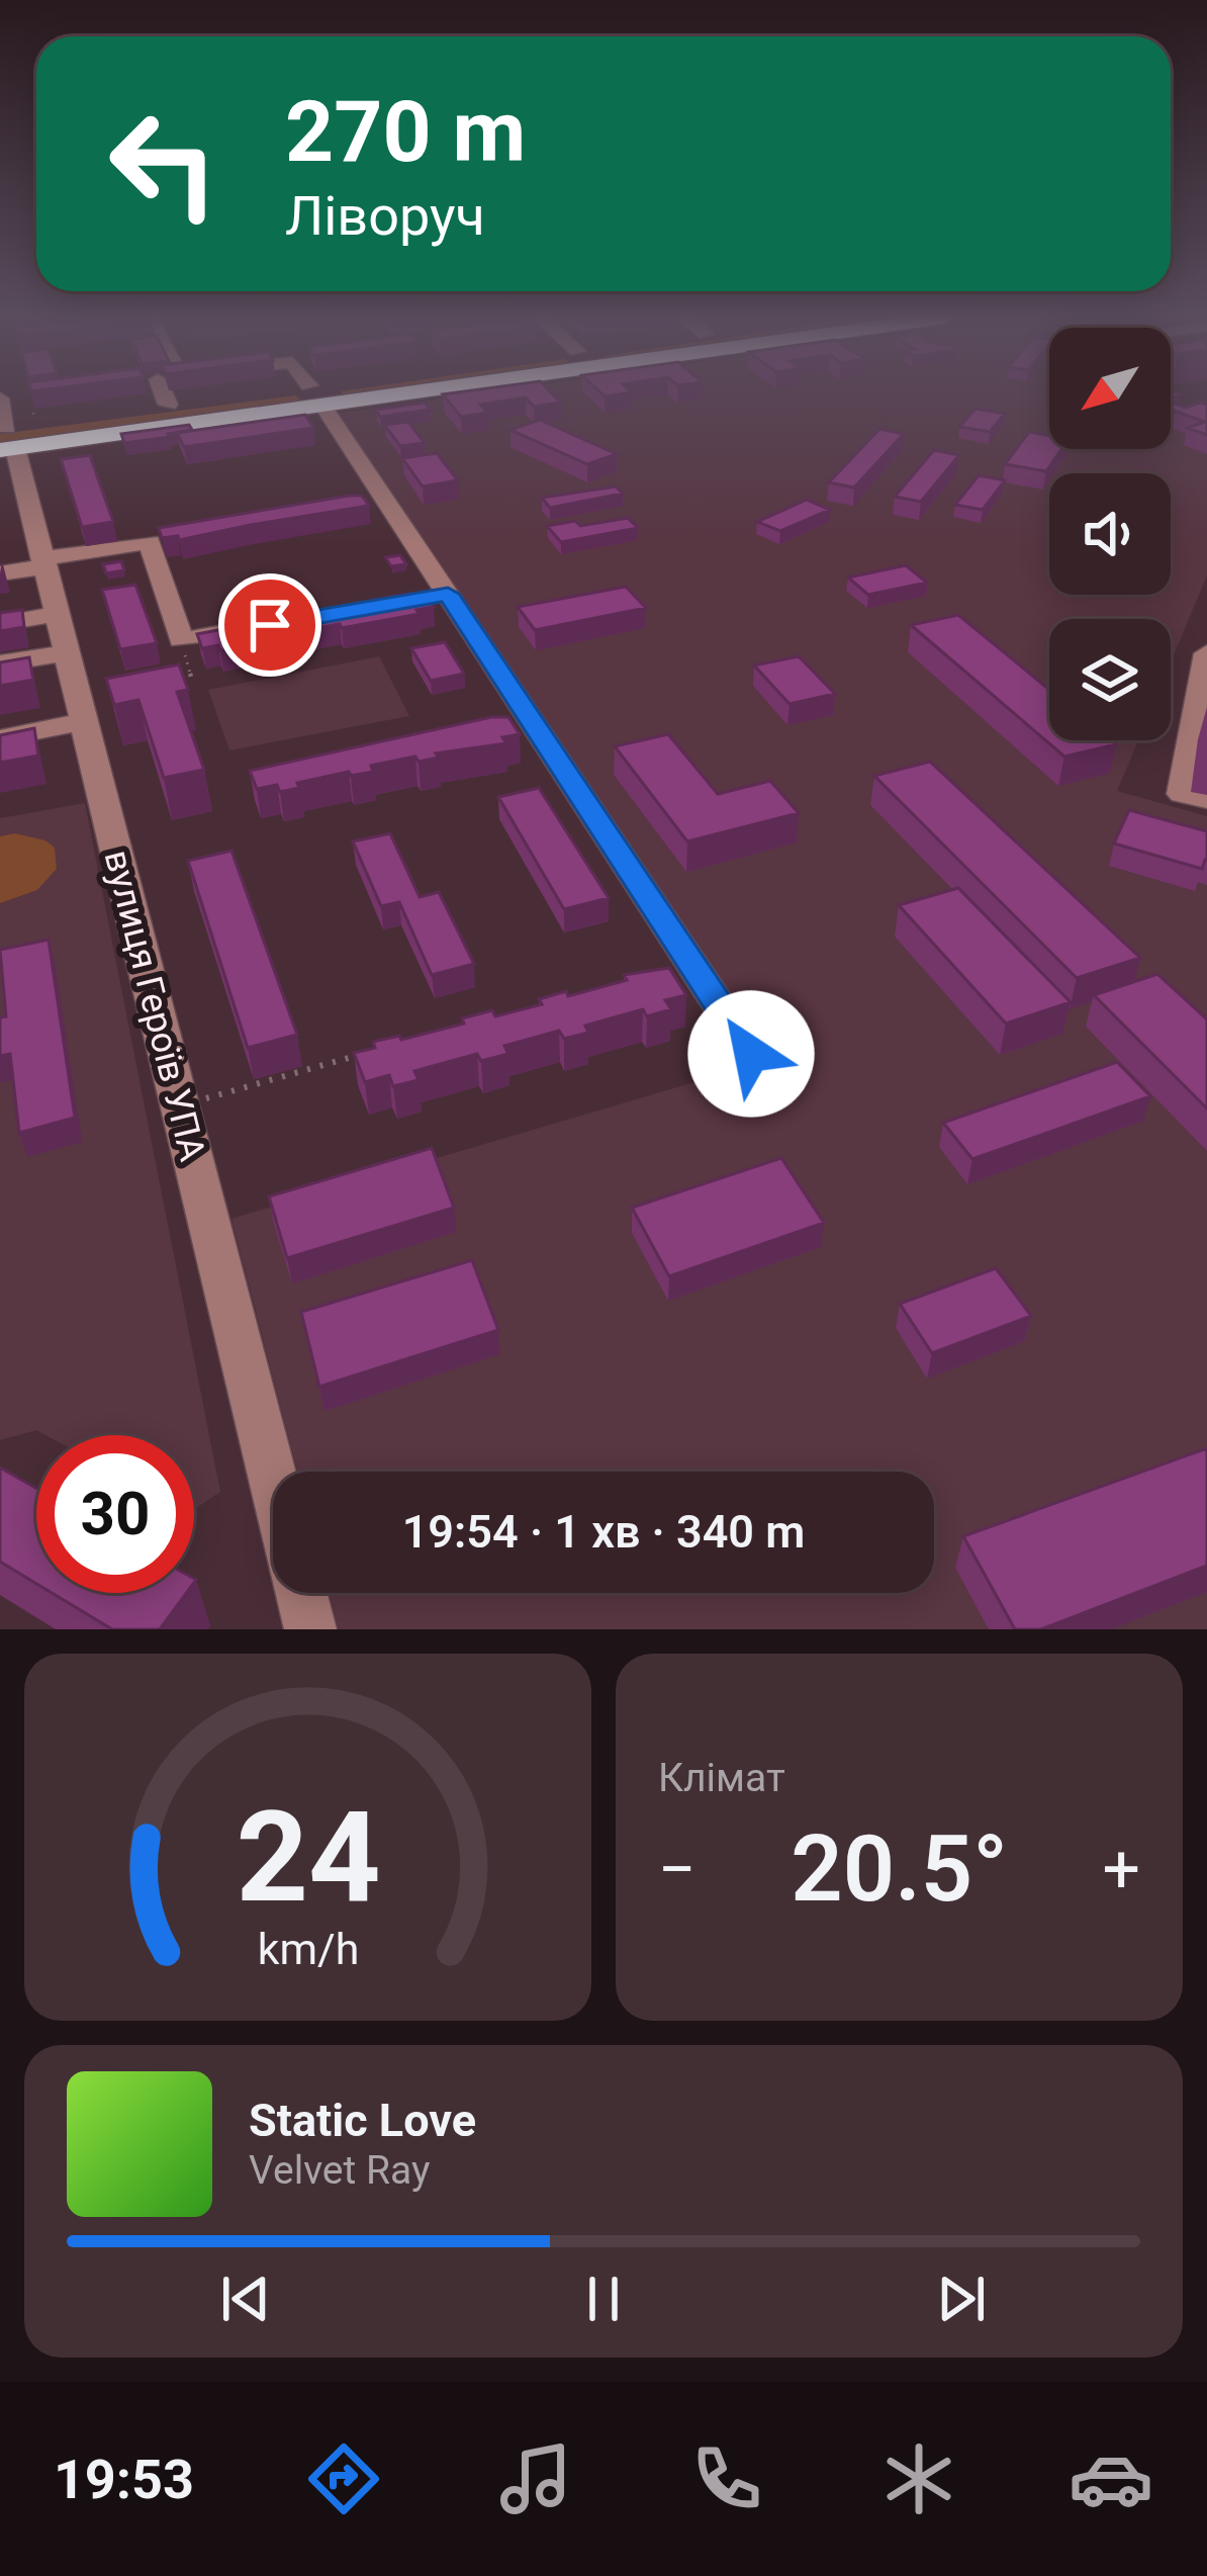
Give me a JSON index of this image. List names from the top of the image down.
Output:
{
  "streets": {
    "street": ["вулиця Героїв УПА"]
  },
  "north": "bottom left",
  "page": {
    "turn": ["270 m", "Ліворуч"],
    "limit": "30",
    "trip": "19:54 · 1 хв · 340 m",
    "tile": "Клімат",
    "heat": ["−", "20.5°", "+"],
    "song": ["Static Love", "Velvet Ray"],
    "tabs": "19:53",
    "gauge": ["24", "km/h"]
  }
}
